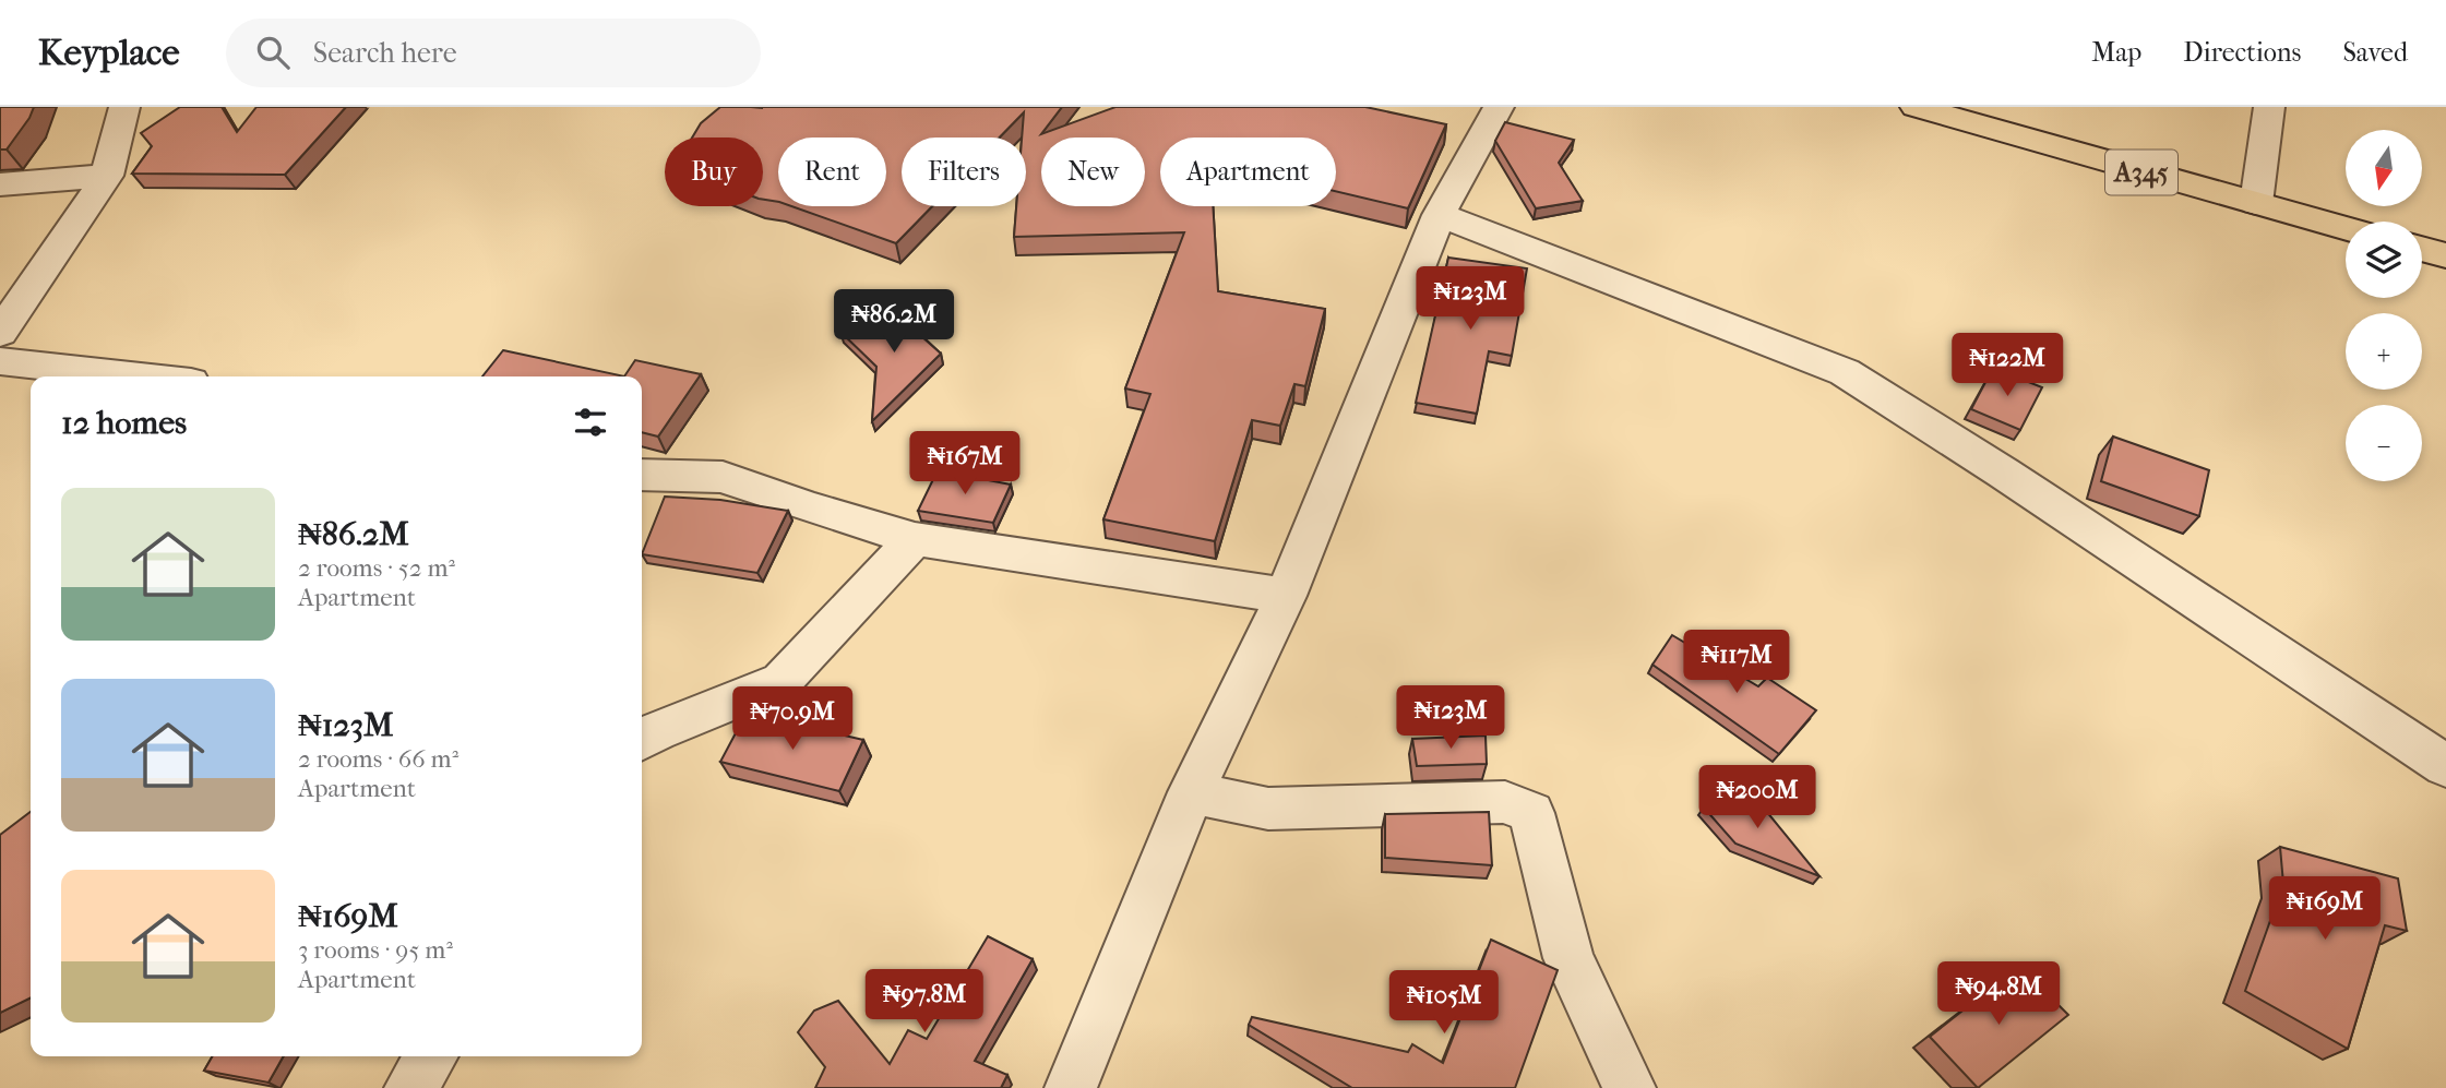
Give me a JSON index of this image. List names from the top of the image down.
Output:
{
  "streets": {
    "highway": ["A345"]
  },
  "north": "bottom",
  "page": {
    "header": "Keyplace",
    "search": "Search here",
    "nav": ["Map", "Directions", "Saved"],
    "map_buttons": ["+", "−"],
    "chip": [
      "Buy",
      "Rent",
      "Filters",
      "New",
      "Apartment"
    ],
    "price": [
      "₦123M",
      "₦86.2M",
      "₦122M",
      "₦167M",
      "₦117M",
      "₦123M",
      "₦70.9M",
      "₦200M",
      "₦169M",
      "₦94.8M",
      "₦97.8M",
      "₦105M"
    ],
    "heading": "12 homes",
    "list": [
      {
        "name": "₦86.2M",
        "note": "2 rooms · 52 m² · Apartment"
      },
      {
        "name": "₦123M",
        "note": "2 rooms · 66 m² · Apartment"
      },
      {
        "name": "₦169M",
        "note": "3 rooms · 95 m² · Apartment"
      }
    ]
  }
}
